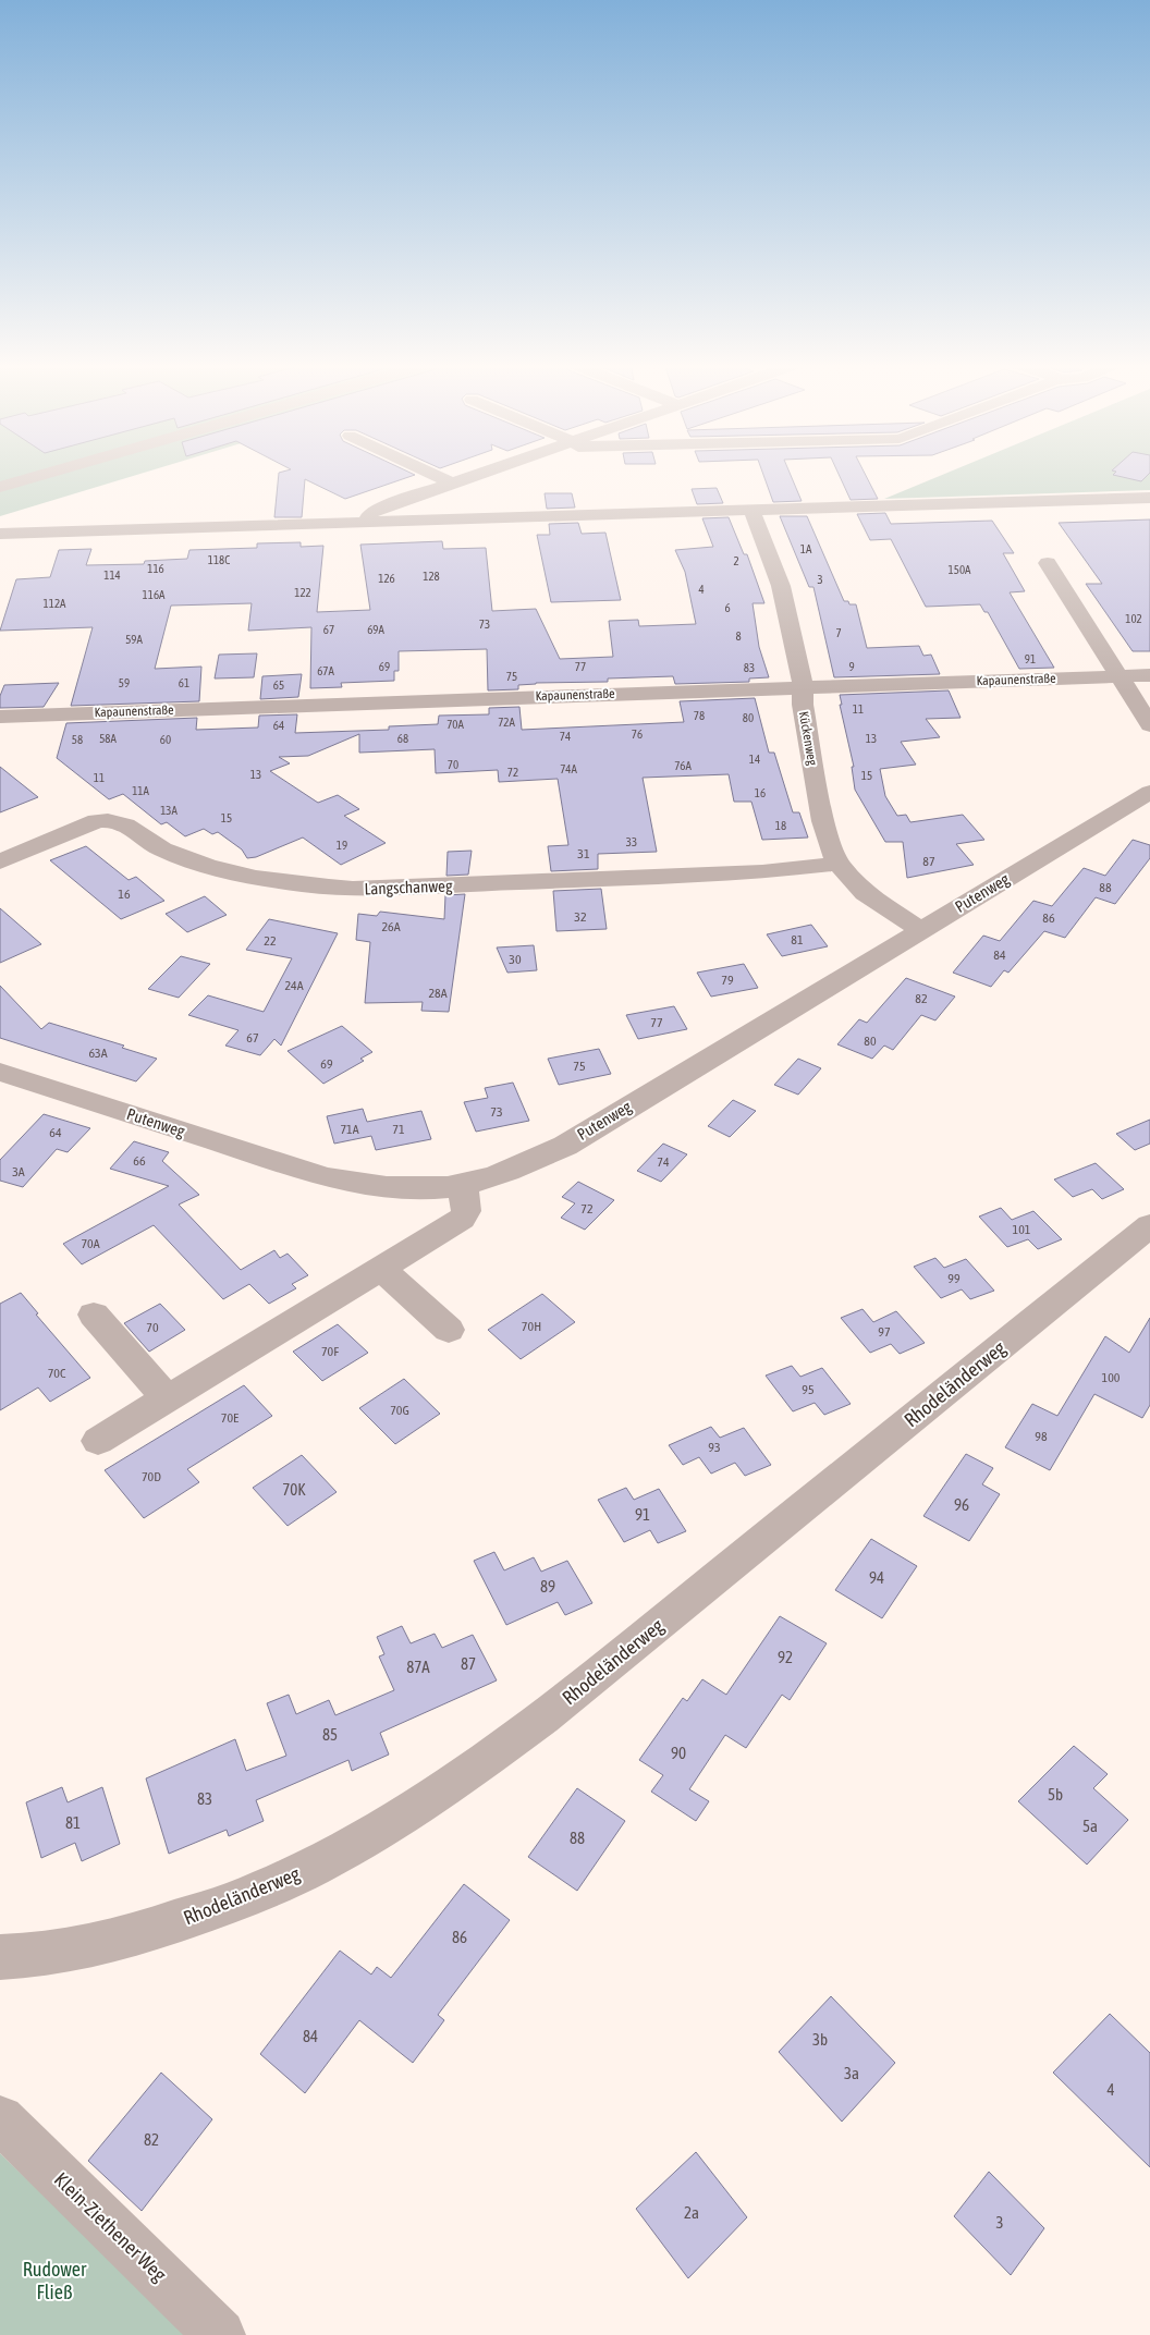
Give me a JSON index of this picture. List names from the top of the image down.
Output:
{
  "streets": {
    "street": [
      "Kapaunenstraße",
      "Kückenweg",
      "Langschanweg",
      "Putenweg",
      "Rhodeländerweg",
      "Klein-Ziethener Weg"
    ]
  },
  "crossings": [
    ["Kapaunenstraße", "Kückenweg"],
    ["Kückenweg", "Langschanweg"],
    ["Kückenweg", "Putenweg"]
  ],
  "parks": ["Rudower Fließ"],
  "house_numbers": [
    "1A",
    "118C",
    "2",
    "116",
    "150A",
    "114",
    "128",
    "126",
    "3",
    "4",
    "122",
    "116A",
    "112A",
    "6",
    "102",
    "73",
    "67",
    "69A",
    "7",
    "8",
    "59A",
    "91",
    "69",
    "77",
    "9",
    "83",
    "67A",
    "75",
    "59",
    "61",
    "65",
    "11",
    "78",
    "80",
    "72A",
    "70A",
    "64",
    "76",
    "74",
    "58A",
    "68",
    "13",
    "58",
    "60",
    "14",
    "70",
    "76A",
    "74A",
    "72",
    "13",
    "15",
    "11",
    "11A",
    "16",
    "13A",
    "15",
    "18",
    "33",
    "19",
    "31",
    "87",
    "88",
    "16",
    "32",
    "86",
    "26A",
    "81",
    "22",
    "84",
    "30",
    "79",
    "24A",
    "28A",
    "82",
    "77",
    "67",
    "80",
    "63A",
    "69",
    "75",
    "73",
    "71A",
    "71",
    "64",
    "66",
    "74",
    "3A",
    "72",
    "101",
    "70A",
    "99",
    "70H",
    "70",
    "97",
    "70F",
    "70C",
    "100",
    "95",
    "70G",
    "70E",
    "98",
    "93",
    "70D",
    "70K",
    "96",
    "91",
    "94",
    "89",
    "92",
    "87",
    "87A",
    "85",
    "90",
    "5b",
    "83",
    "81",
    "5a",
    "88",
    "86",
    "84",
    "3b",
    "3a",
    "4",
    "82",
    "2a",
    "3"
  ]
}
